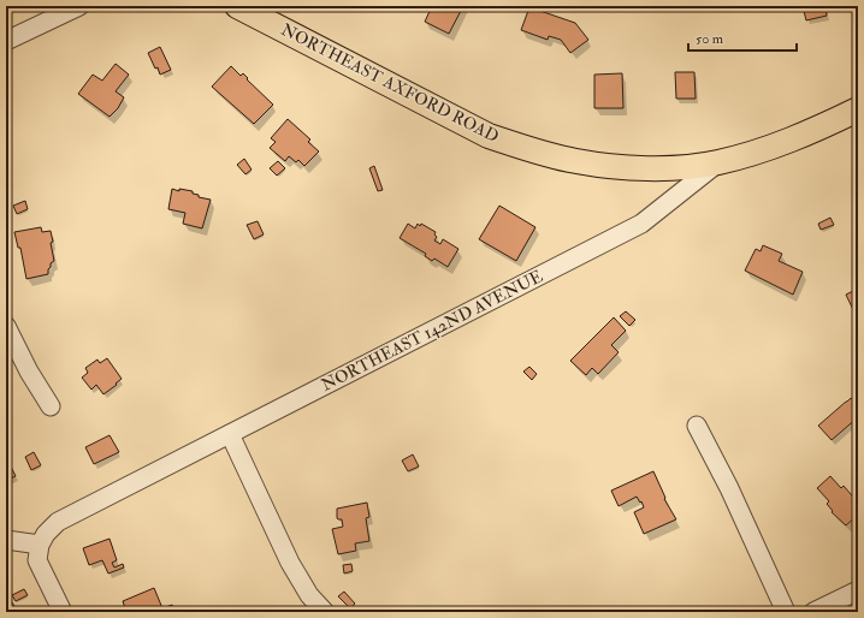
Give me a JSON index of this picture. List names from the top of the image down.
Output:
{
  "streets": {
    "main road": ["NORTHEAST AXFORD ROAD", "NORTHEAST 142ND AVENUE"]
  },
  "crossings": [
    ["NORTHEAST AXFORD ROAD", "NORTHEAST 142ND AVENUE"]
  ],
  "scale_bar": "50 m"
}
